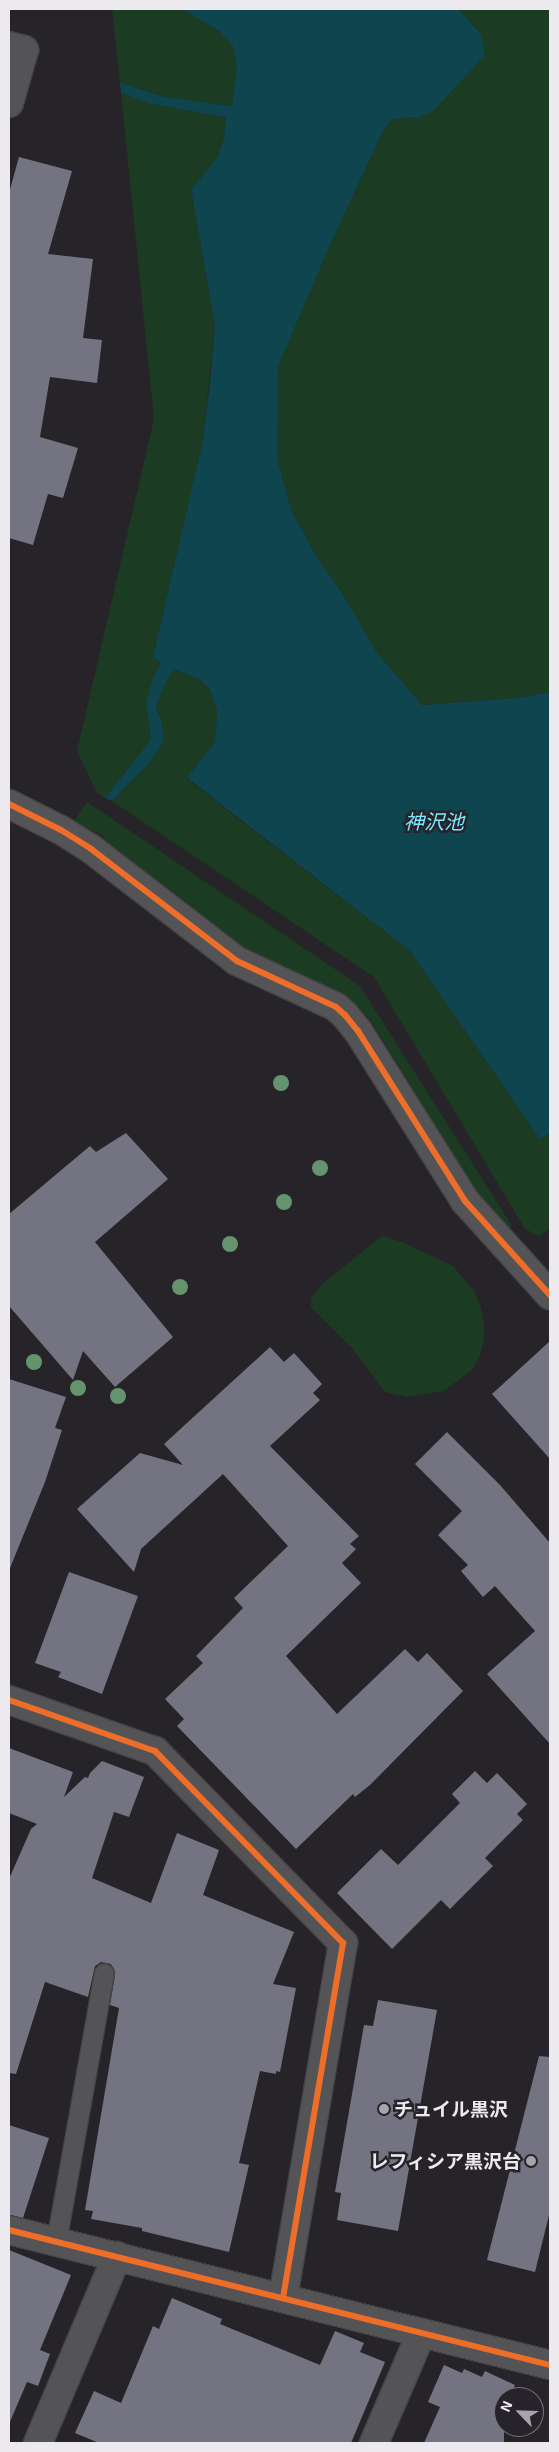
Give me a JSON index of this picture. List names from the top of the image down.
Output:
{
  "water": ["神沢池"],
  "places": ["チュイル黒沢", "レフィシア黒沢台"],
  "north": "top left"
}
